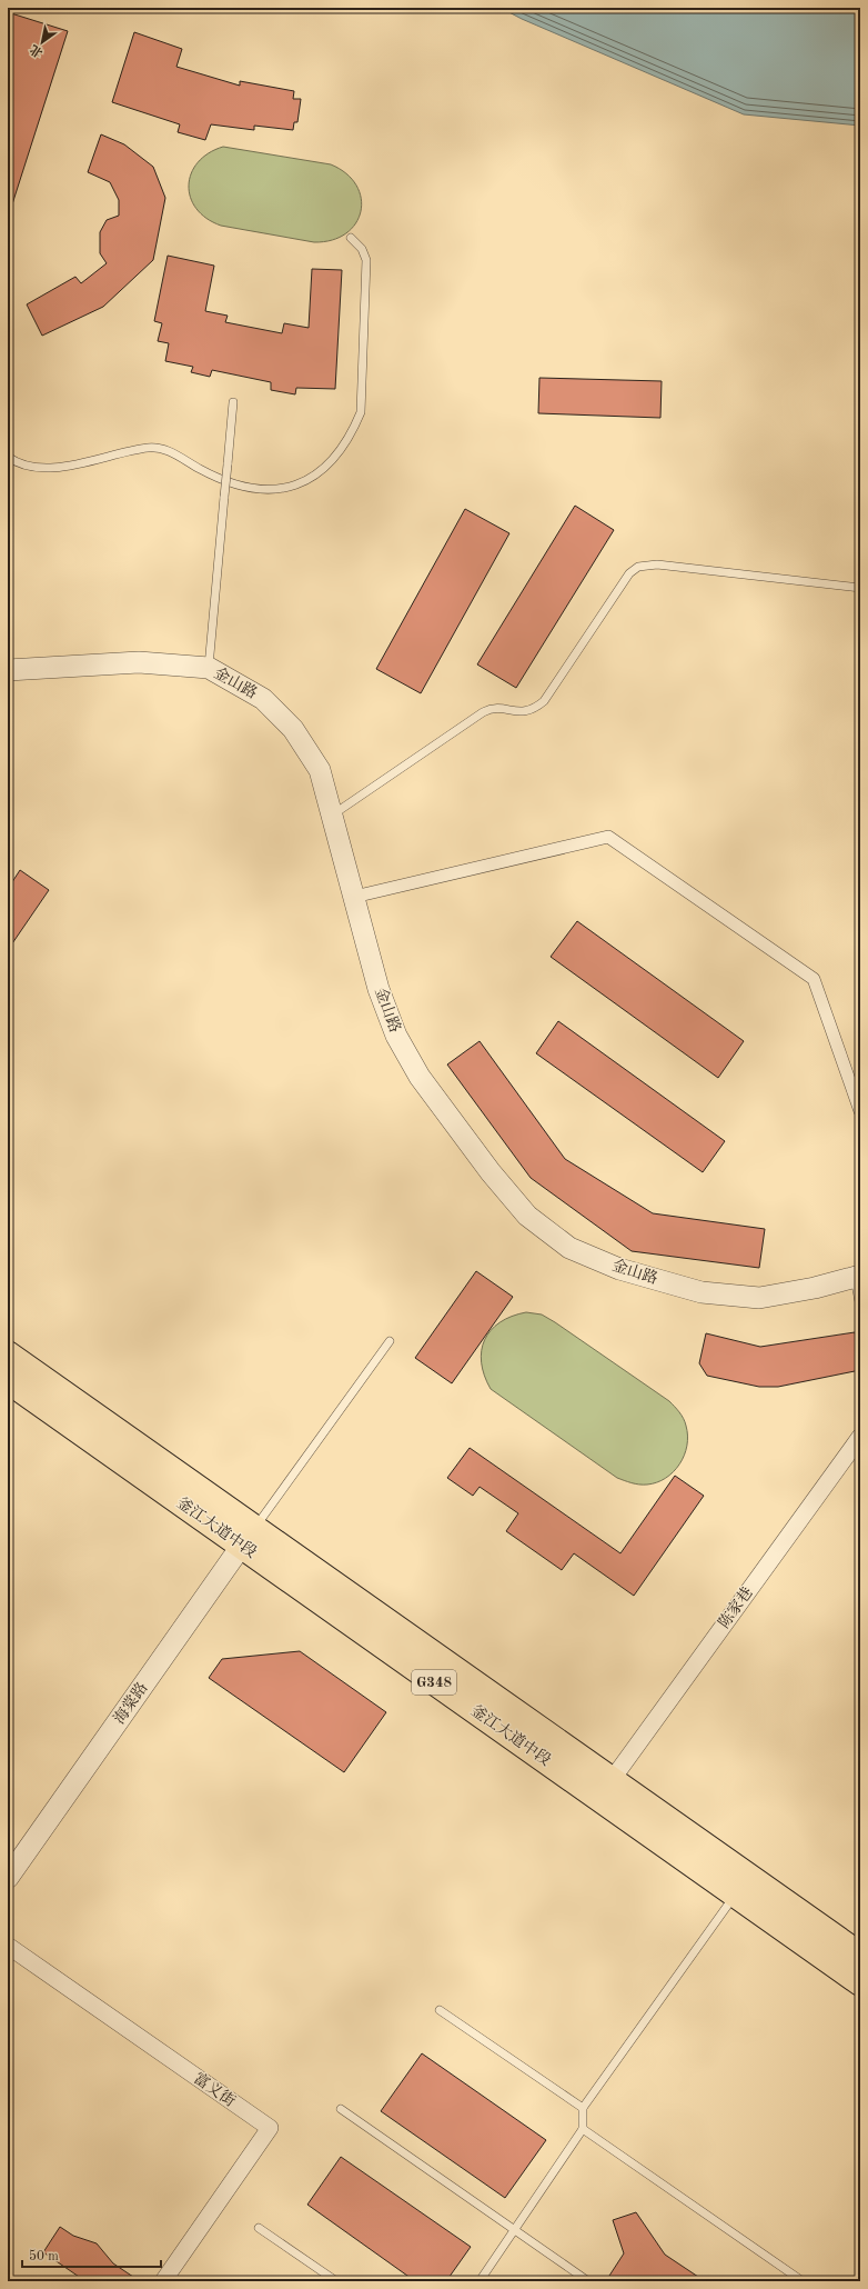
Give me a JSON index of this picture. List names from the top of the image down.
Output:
{
  "streets": {
    "main road": ["釜江大道中段", "G348"],
    "street": [
      "金山路",
      "陈家巷",
      "海棠路",
      "富义街"
    ]
  },
  "crossings": [
    ["釜江大道中段", "陈家巷"],
    ["釜江大道中段", "海棠路"]
  ],
  "scale_bar": "50 m",
  "north": "bottom left"
}
